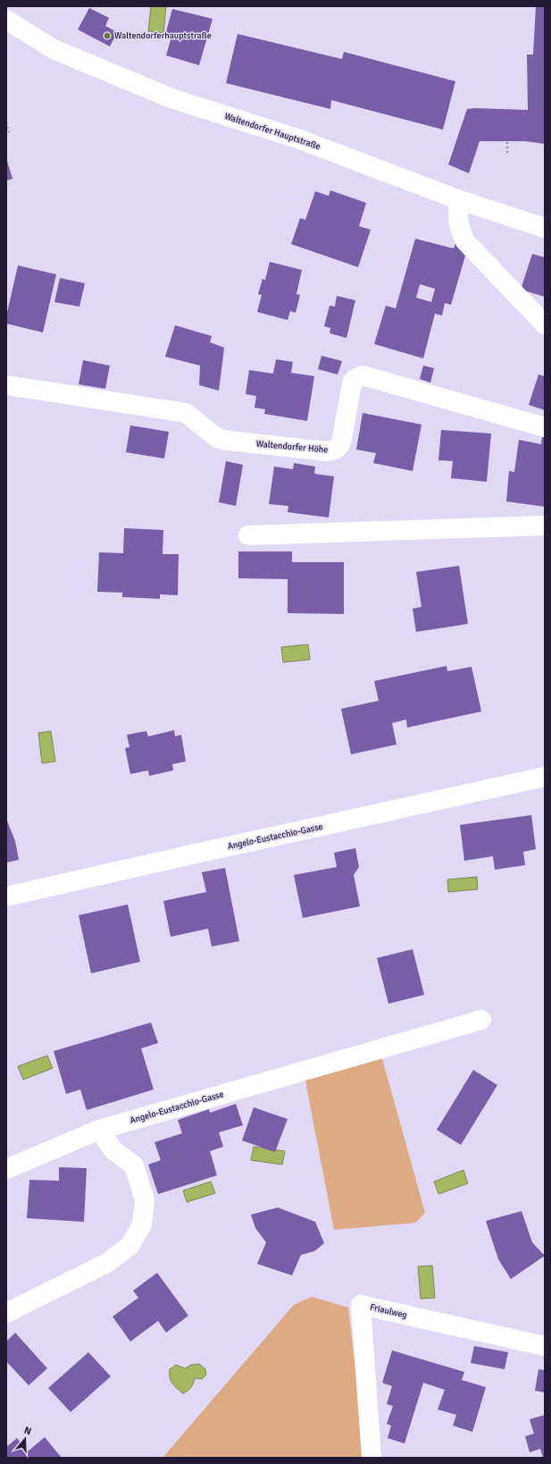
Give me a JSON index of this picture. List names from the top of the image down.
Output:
{
  "streets": {
    "street": [
      "Waltendorfer Hauptstraße",
      "Waltendorfer Höhe",
      "Angelo-Eustacchio-Gasse",
      "Friaulweg"
    ]
  },
  "places": ["Waltendorferhauptstraße"],
  "north": "top"
}
